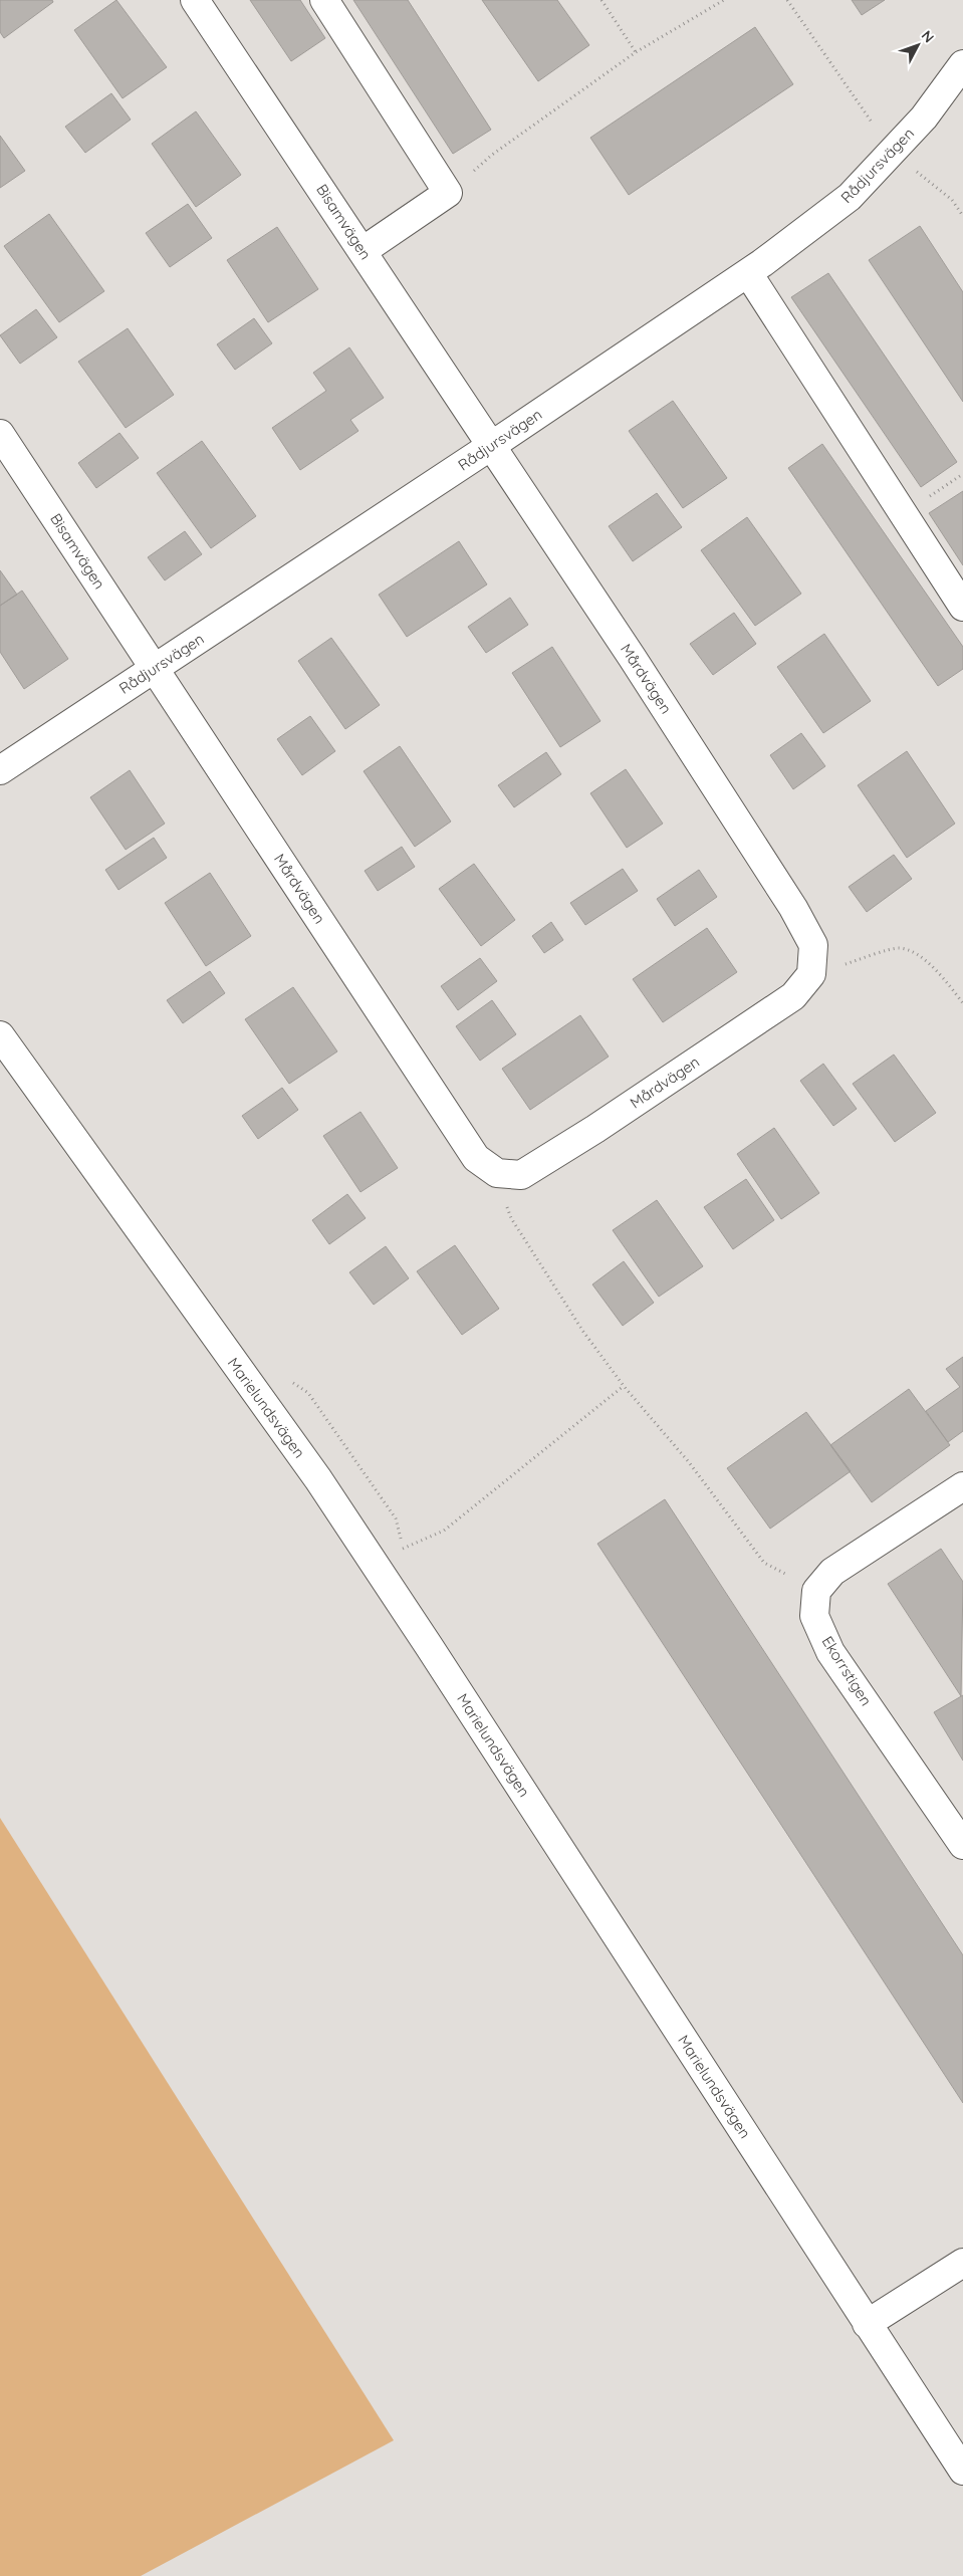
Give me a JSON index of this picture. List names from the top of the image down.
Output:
{
  "streets": {
    "street": [
      "Rådjursvägen",
      "Bisamvägen",
      "Mårdvägen",
      "Marielundsvägen",
      "Ekorrstigen"
    ]
  },
  "crossings": [
    ["Rådjursvägen", "Bisamvägen"],
    ["Rådjursvägen", "Mårdvägen"],
    ["Bisamvägen", "Mårdvägen"]
  ],
  "north": "top right"
}
